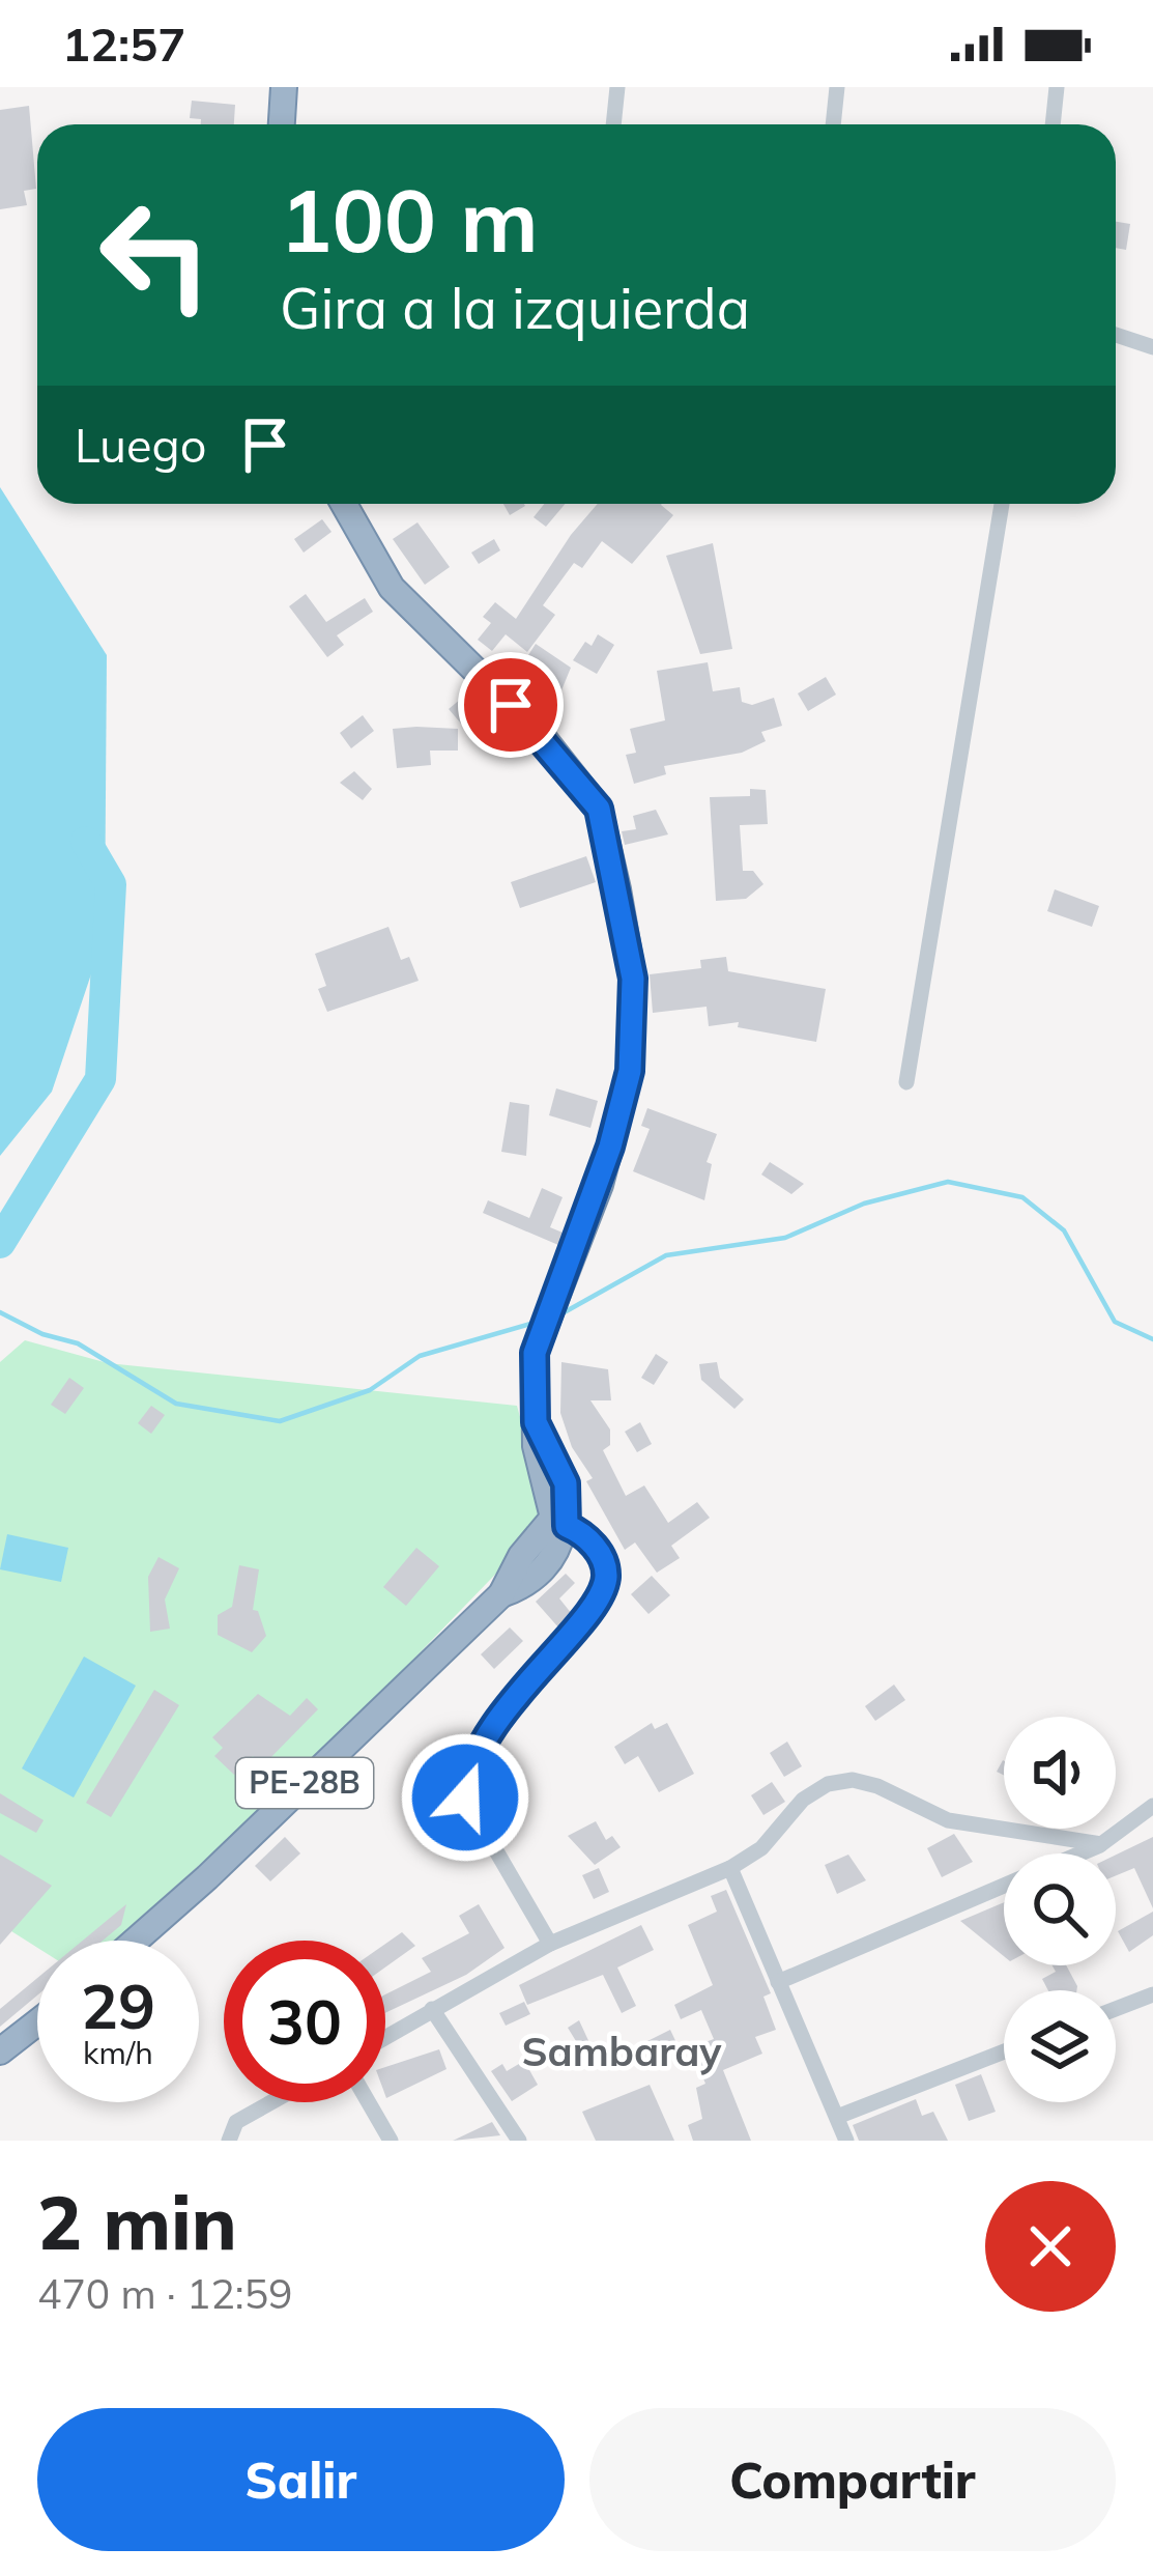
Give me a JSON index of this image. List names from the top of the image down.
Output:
{
  "streets": {
    "highway": ["PE-28B"]
  },
  "districts": ["Sambaray"],
  "page": {
    "status": "12:57",
    "turn": ["100 m", "Gira a la izquierda"],
    "then": "Luego",
    "speed": "29 km/h",
    "limit": "30",
    "heading": ["2 min", "470 m · 12:59"],
    "buttons": ["Salir", "Compartir"]
  }
}
